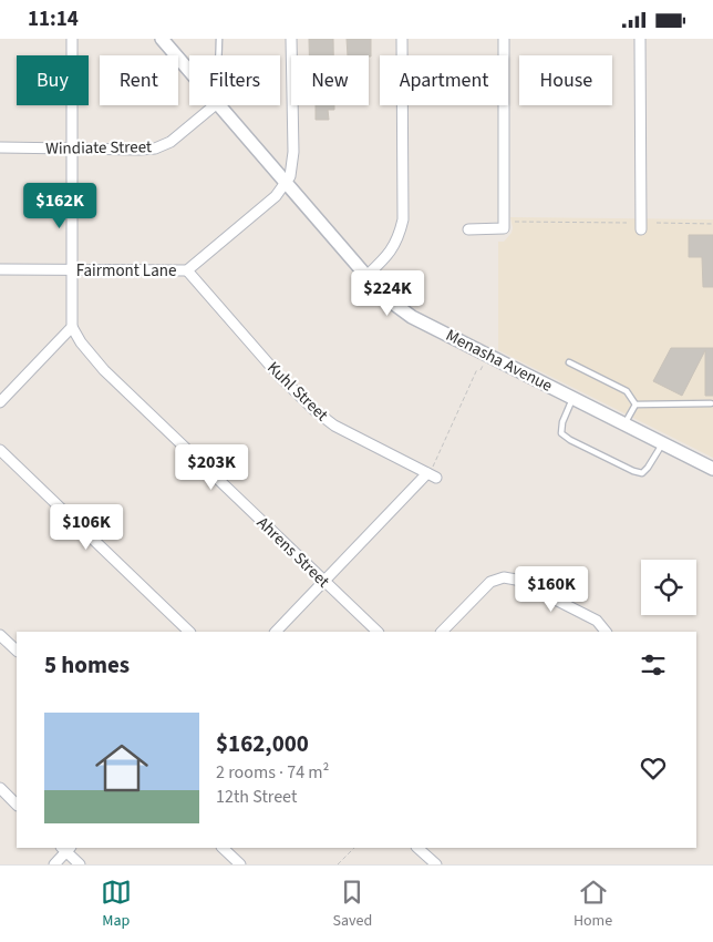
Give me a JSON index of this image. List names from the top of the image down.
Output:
{
  "streets": {
    "street": [
      "Windiate Street",
      "Fairmont Lane",
      "Menasha Avenue",
      "Kuhl Street",
      "Ahrens Street"
    ]
  },
  "crossings": [
    ["Fairmont Lane", "Menasha Avenue"],
    ["Fairmont Lane", "Kuhl Street"]
  ],
  "page": {
    "status": "11:14",
    "chip": [
      "Buy",
      "Rent",
      "Filters",
      "New",
      "Apartment",
      "House"
    ],
    "price": [
      "$162K",
      "$224K",
      "$203K",
      "$106K",
      "$160K"
    ],
    "heading": "5 homes",
    "list": [
      {
        "name": "$162,000",
        "note": "2 rooms · 74 m² · 12th Street"
      }
    ],
    "tabs": ["Map", "Saved", "Home"]
  }
}
